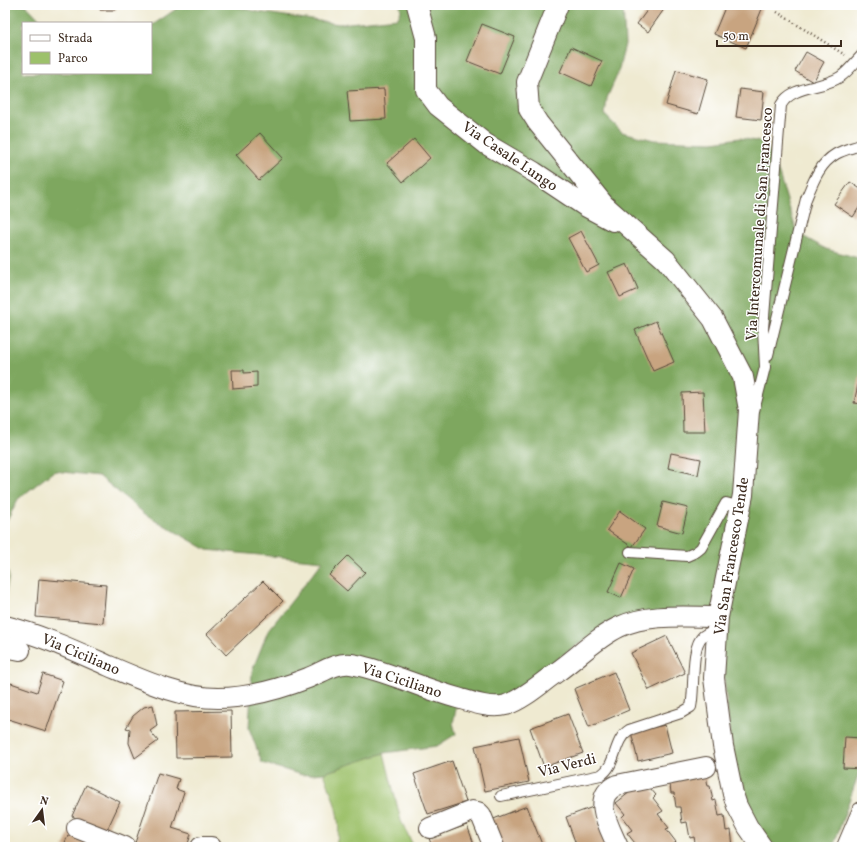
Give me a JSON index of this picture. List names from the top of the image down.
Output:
{
  "streets": {
    "street": ["Via Casale Lungo", "Via San Francesco Tende", "Via Ciciliano"],
    "lane": ["Via Intercomunale di San Francesco", "Via Verdi"]
  },
  "crossings": [
    ["Via Casale Lungo", "Via San Francesco Tende"],
    ["Via Intercomunale di San Francesco", "Via San Francesco Tende"],
    ["Via San Francesco Tende", "Via Ciciliano"],
    ["Via San Francesco Tende", "Via Verdi"],
    ["Via Ciciliano", "Via Verdi"]
  ],
  "legend": ["Strada", "Parco"],
  "scale_bar": "50 m",
  "north": "top"
}
